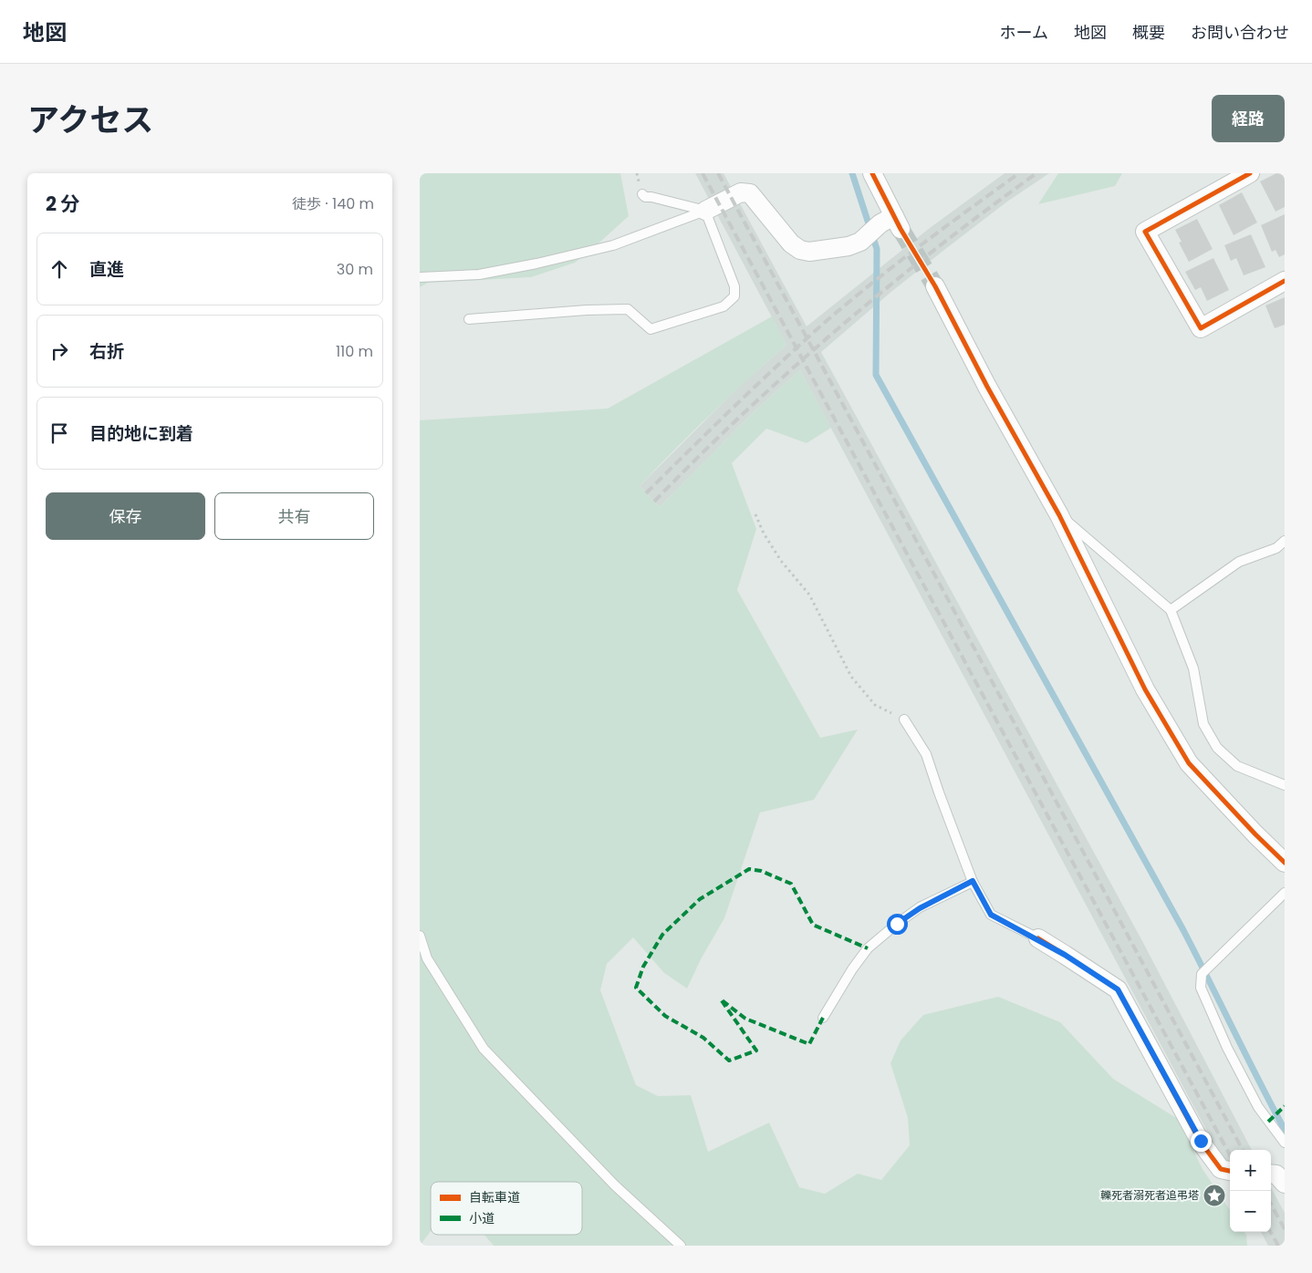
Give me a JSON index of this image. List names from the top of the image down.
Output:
{
  "places": {
    "place": ["轢死者溺死者追弔塔"]
  },
  "legend": ["自転車道", "小道"],
  "page": {
    "header": "地図",
    "nav": [
      "ホーム",
      "地図",
      "概要",
      "お問い合わせ"
    ],
    "title": "アクセス",
    "buttons": [
      "経路",
      ["保存", "共有"]
    ],
    "heading": ["2 分", "徒歩 · 140 m"],
    "list": [
      ["直進", "30 m"],
      ["右折", "110 m"],
      "目的地に到着"
    ],
    "map_buttons": ["+", "−"]
  }
}
